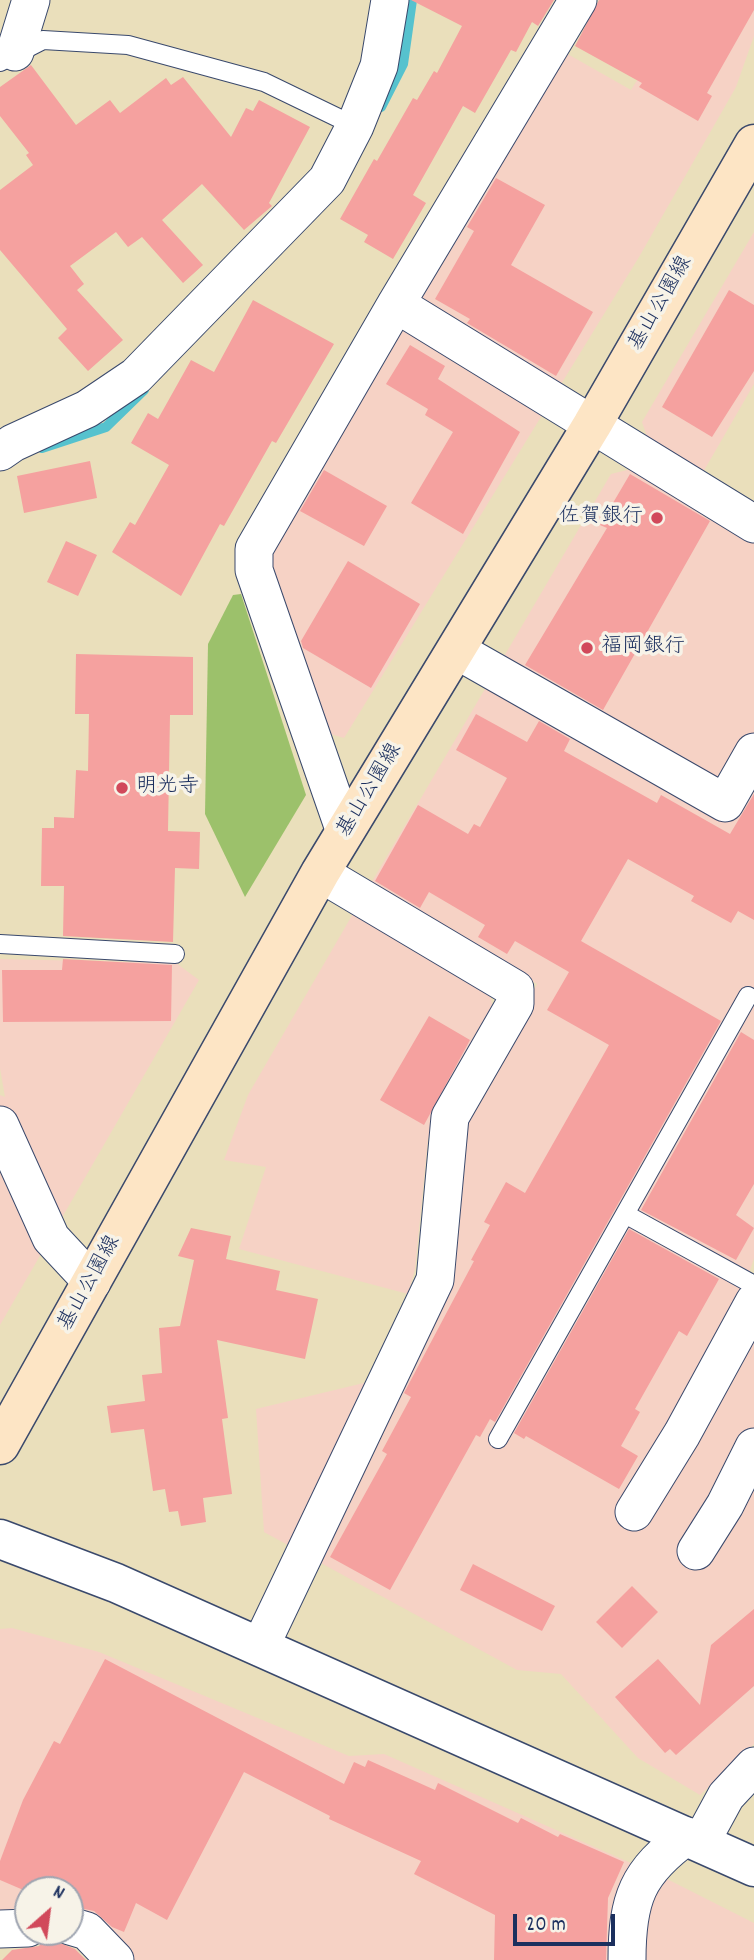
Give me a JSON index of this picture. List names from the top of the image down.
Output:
{
  "streets": {
    "main road": ["基山公園線"]
  },
  "places": ["佐賀銀行", "福岡銀行", "明光寺"],
  "scale_bar": "20 m",
  "north": "top right"
}
